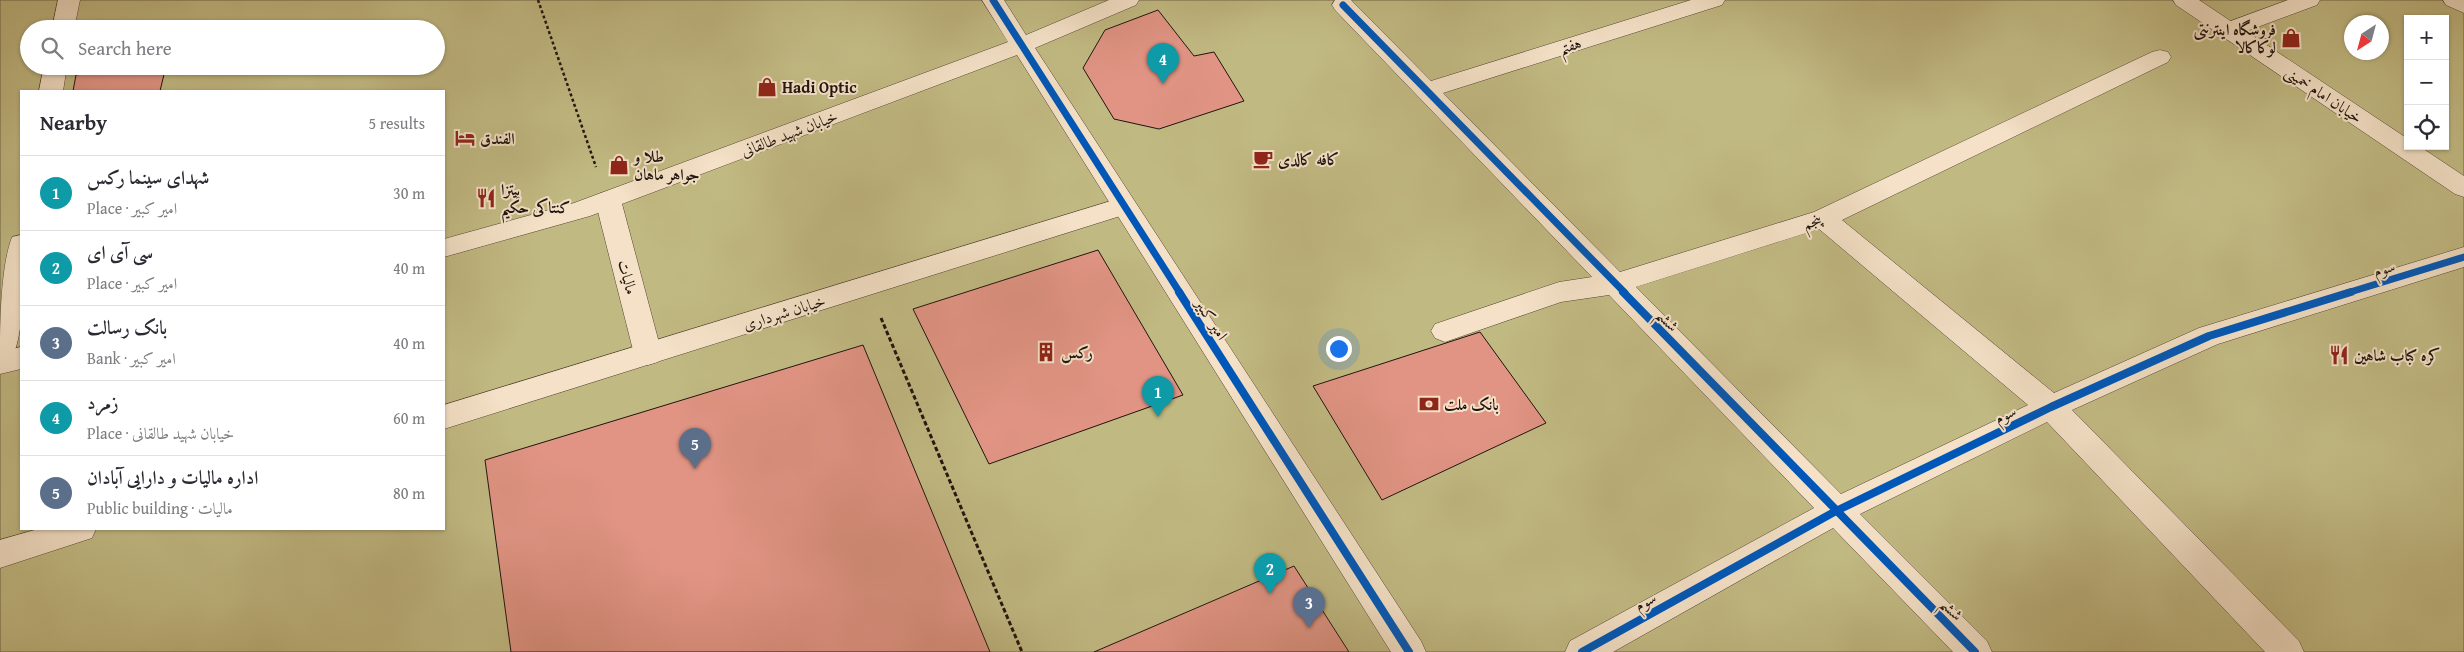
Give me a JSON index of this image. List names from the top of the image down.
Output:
{
  "streets": {
    "street": [
      "هفتم",
      "خیابان امام خمینی",
      "خیابان شهيد طالقانی",
      "پنجم",
      "سوم",
      "مالیات",
      "خیابان شهرداری",
      "امیر کبیر",
      "ششم"
    ]
  },
  "crossings": [
    ["هفتم", "ششم"],
    ["خیابان شهيد طالقانی", "مالیات"],
    ["خیابان شهيد طالقانی", "امیر کبیر"],
    ["پنجم", "ششم"],
    ["سوم", "ششم"],
    ["مالیات", "خیابان شهرداری"],
    ["خیابان شهرداری", "امیر کبیر"]
  ],
  "places": {
    "shop": ["فروشگاه اینترنتی لوکاکالا", "Hadi Optic", "طلا و جواهر ماهان"],
    "hotel": ["الفندق"],
    "cafe": ["کافه کالدی"],
    "restaurant": ["پیتزا کنتاکی حکیم", "کره کباب شاهین"],
    "building": ["رکس"],
    "bank": ["بانک ملت"]
  },
  "north": "bottom left",
  "page": {
    "map_buttons": ["+", "−"],
    "search": "Search here",
    "pins": [
      "4",
      "1",
      "5",
      "2",
      "3"
    ],
    "heading": ["Nearby", "5 results"],
    "list": [
      {
        "mark": "1",
        "name": "شهدای سینما رکس",
        "note": "Place · امیر کبیر",
        "value": "30 m"
      },
      {
        "mark": "2",
        "name": "سی آی ای",
        "note": "Place · امیر کبیر",
        "value": "40 m"
      },
      {
        "mark": "3",
        "name": "بانک رسالت",
        "note": "Bank · امیر کبیر",
        "value": "40 m"
      },
      {
        "mark": "4",
        "name": "زمرد",
        "note": "Place · خیابان شهيد طالقانی",
        "value": "60 m"
      },
      {
        "mark": "5",
        "name": "اداره مالیات و دارایی آبادان",
        "note": "Public building · مالیات",
        "value": "80 m"
      }
    ]
  }
}
